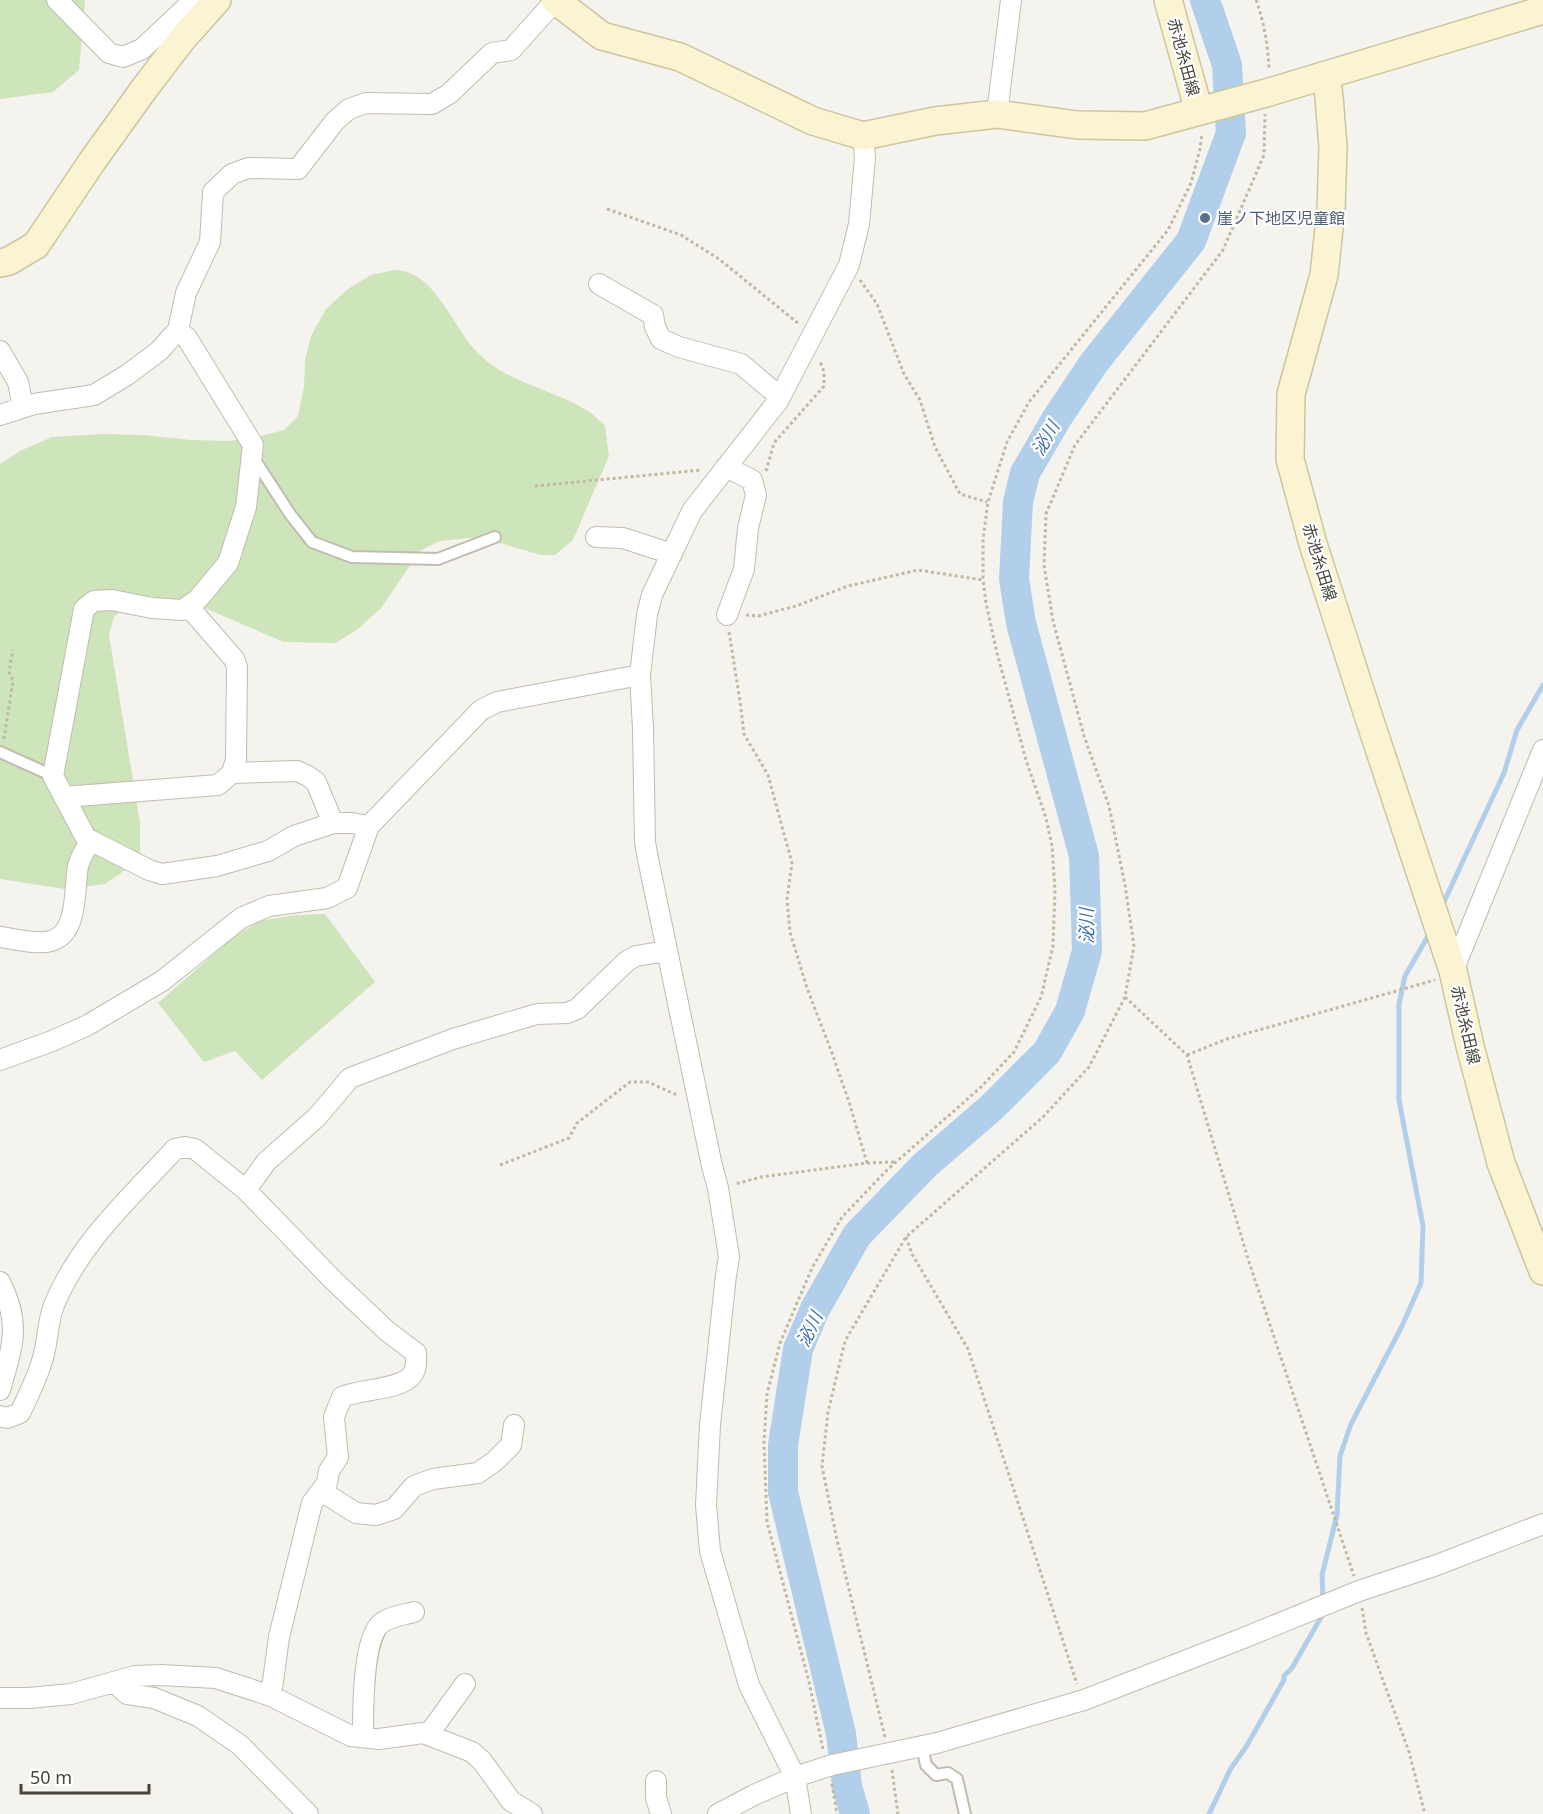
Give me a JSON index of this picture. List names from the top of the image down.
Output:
{
  "streets": {
    "main road": ["赤池糸田線"]
  },
  "water": ["泌川"],
  "places": ["崖ノ下地区児童館"],
  "scale_bar": "50 m"
}
